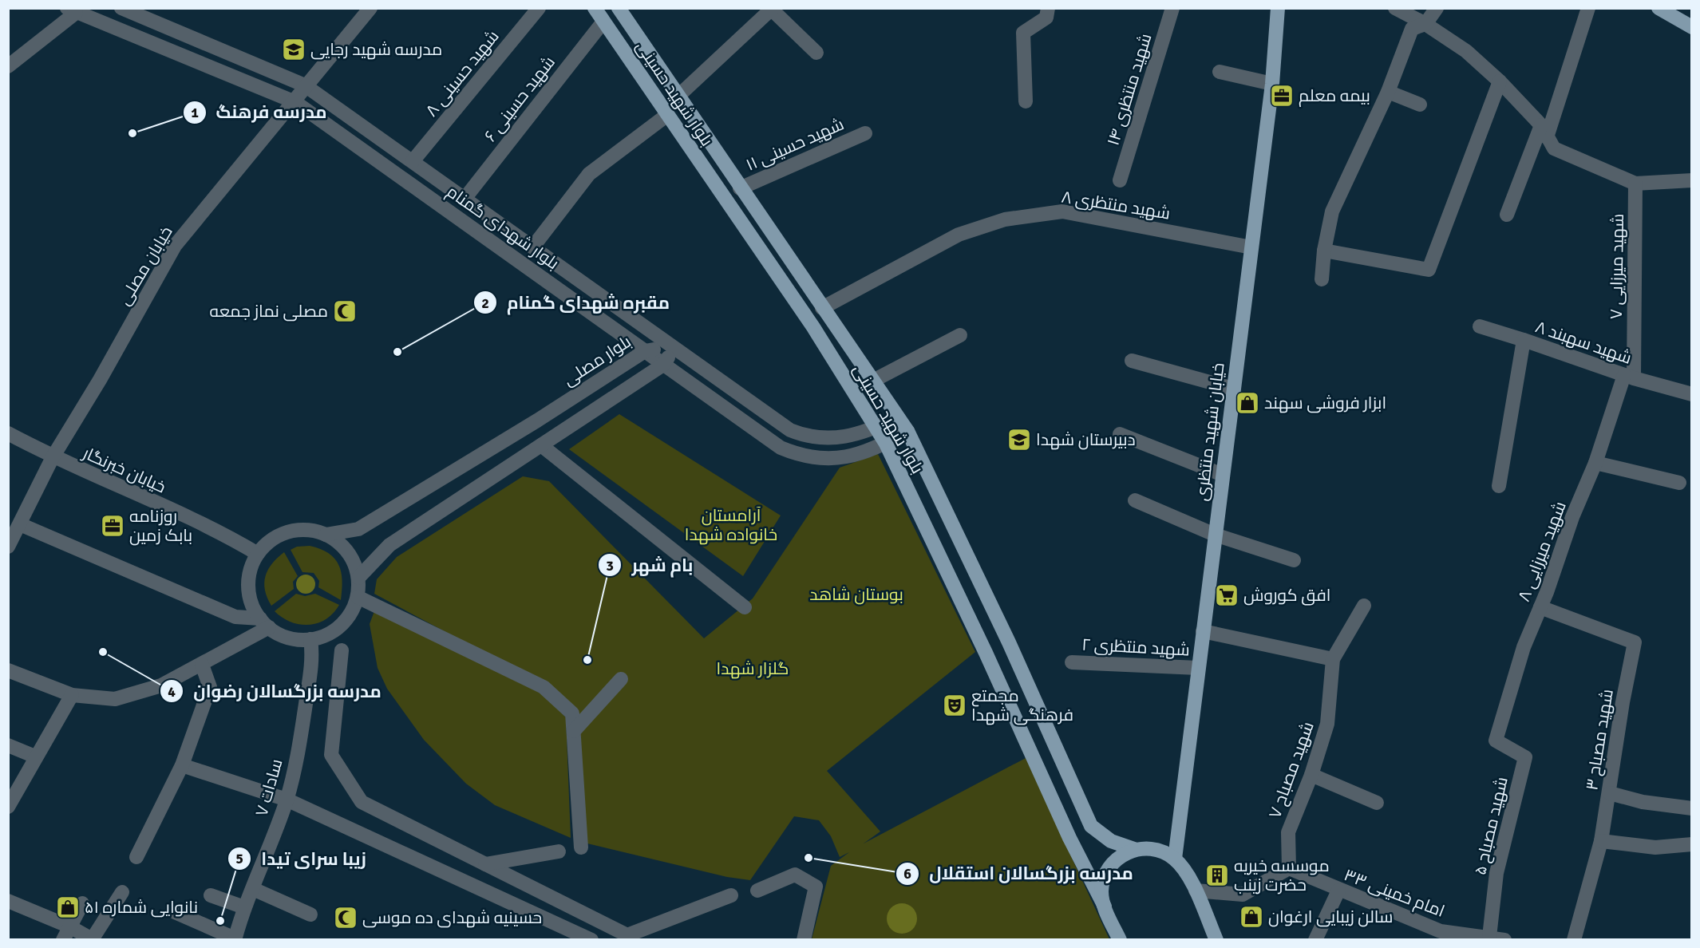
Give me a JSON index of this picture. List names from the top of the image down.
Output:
{
  "streets": {
    "main road": ["بلوار شهید حسینی", "خیابان شهید منتظری"],
    "street": [
      "شهید حسینی ۸",
      "شهید منتظری ۱۴",
      "شهید حسینی ۶",
      "شهید حسینی ۱۱",
      "شهید منتظری ۸",
      "بلوار شهدای گمنام",
      "خیابان مصلی",
      "شهید میرزایی ۷",
      "شهید سهبند ۸",
      "بلوار مصلی",
      "خیابان خبرنگار",
      "شهید میرزایی ۸",
      "شهید منتظری ۲",
      "شهید مصباح ۳",
      "شهید مصباح ۷",
      "سادات ۷",
      "شهید مصباح ۵",
      "امام خمینی ۳۳"
    ]
  },
  "crossings": [
    ["شهید حسینی ۸", "بلوار شهدای گمنام"],
    ["بلوار شهید حسینی", "شهید حسینی ۶"],
    ["بلوار شهید حسینی", "شهید حسینی ۱۱"],
    ["بلوار شهید حسینی", "شهید منتظری ۸"],
    ["بلوار شهید حسینی", "بلوار شهدای گمنام"],
    ["بلوار شهید حسینی", "خیابان شهید منتظری"],
    ["شهید حسینی ۶", "بلوار شهدای گمنام"],
    ["شهید منتظری ۸", "خیابان شهید منتظری"],
    ["بلوار شهدای گمنام", "خیابان مصلی"],
    ["بلوار شهدای گمنام", "بلوار مصلی"],
    ["خیابان مصلی", "خیابان خبرنگار"],
    ["شهید میرزایی ۷", "شهید سهبند ۸"],
    ["شهید میرزایی ۷", "شهید میرزایی ۸"],
    ["شهید سهبند ۸", "شهید میرزایی ۸"],
    ["بلوار مصلی", "خیابان خبرنگار"],
    ["بلوار مصلی", "سادات ۷"],
    ["خیابان شهید منتظری", "شهید منتظری ۲"],
    ["خیابان خبرنگار", "سادات ۷"],
    ["شهید میرزایی ۸", "شهید مصباح ۳"],
    ["شهید میرزایی ۸", "شهید مصباح ۵"],
    ["شهید مصباح ۷", "امام خمینی ۳۳"],
    ["شهید مصباح ۵", "امام خمینی ۳۳"]
  ],
  "parks": ["آرامستان خانواده شهدا", "بوستان شاهد", "گلزار شهدا"],
  "places": {
    "school or university": ["مدرسه شهید رجایی", "دبیرستان شهدا"],
    "office": ["بیمه معلم", "روزنامه بابک زمین"],
    "other": [
      "مدرسه فرهنگ",
      "مقبره شهدای گمنام",
      "مدرسه بزرگسالان رضوان",
      "بام شهر",
      "مدرسه بزرگسالان استقلال",
      "زیبا سرای تیدا"
    ],
    "mosque": ["مصلی نماز جمعه", "حسینیه شهدای ده موسی"],
    "shop": ["ابزار فروشی سهند", "نانوایی شماره ۵۱", "سالن زیبایی ارغوان"],
    "supermarket": ["افق کوروش"],
    "theatre": ["مجمتع فرهنگی شهدا"],
    "building": ["موسسه خیریه حضرت زینب"]
  }
}
